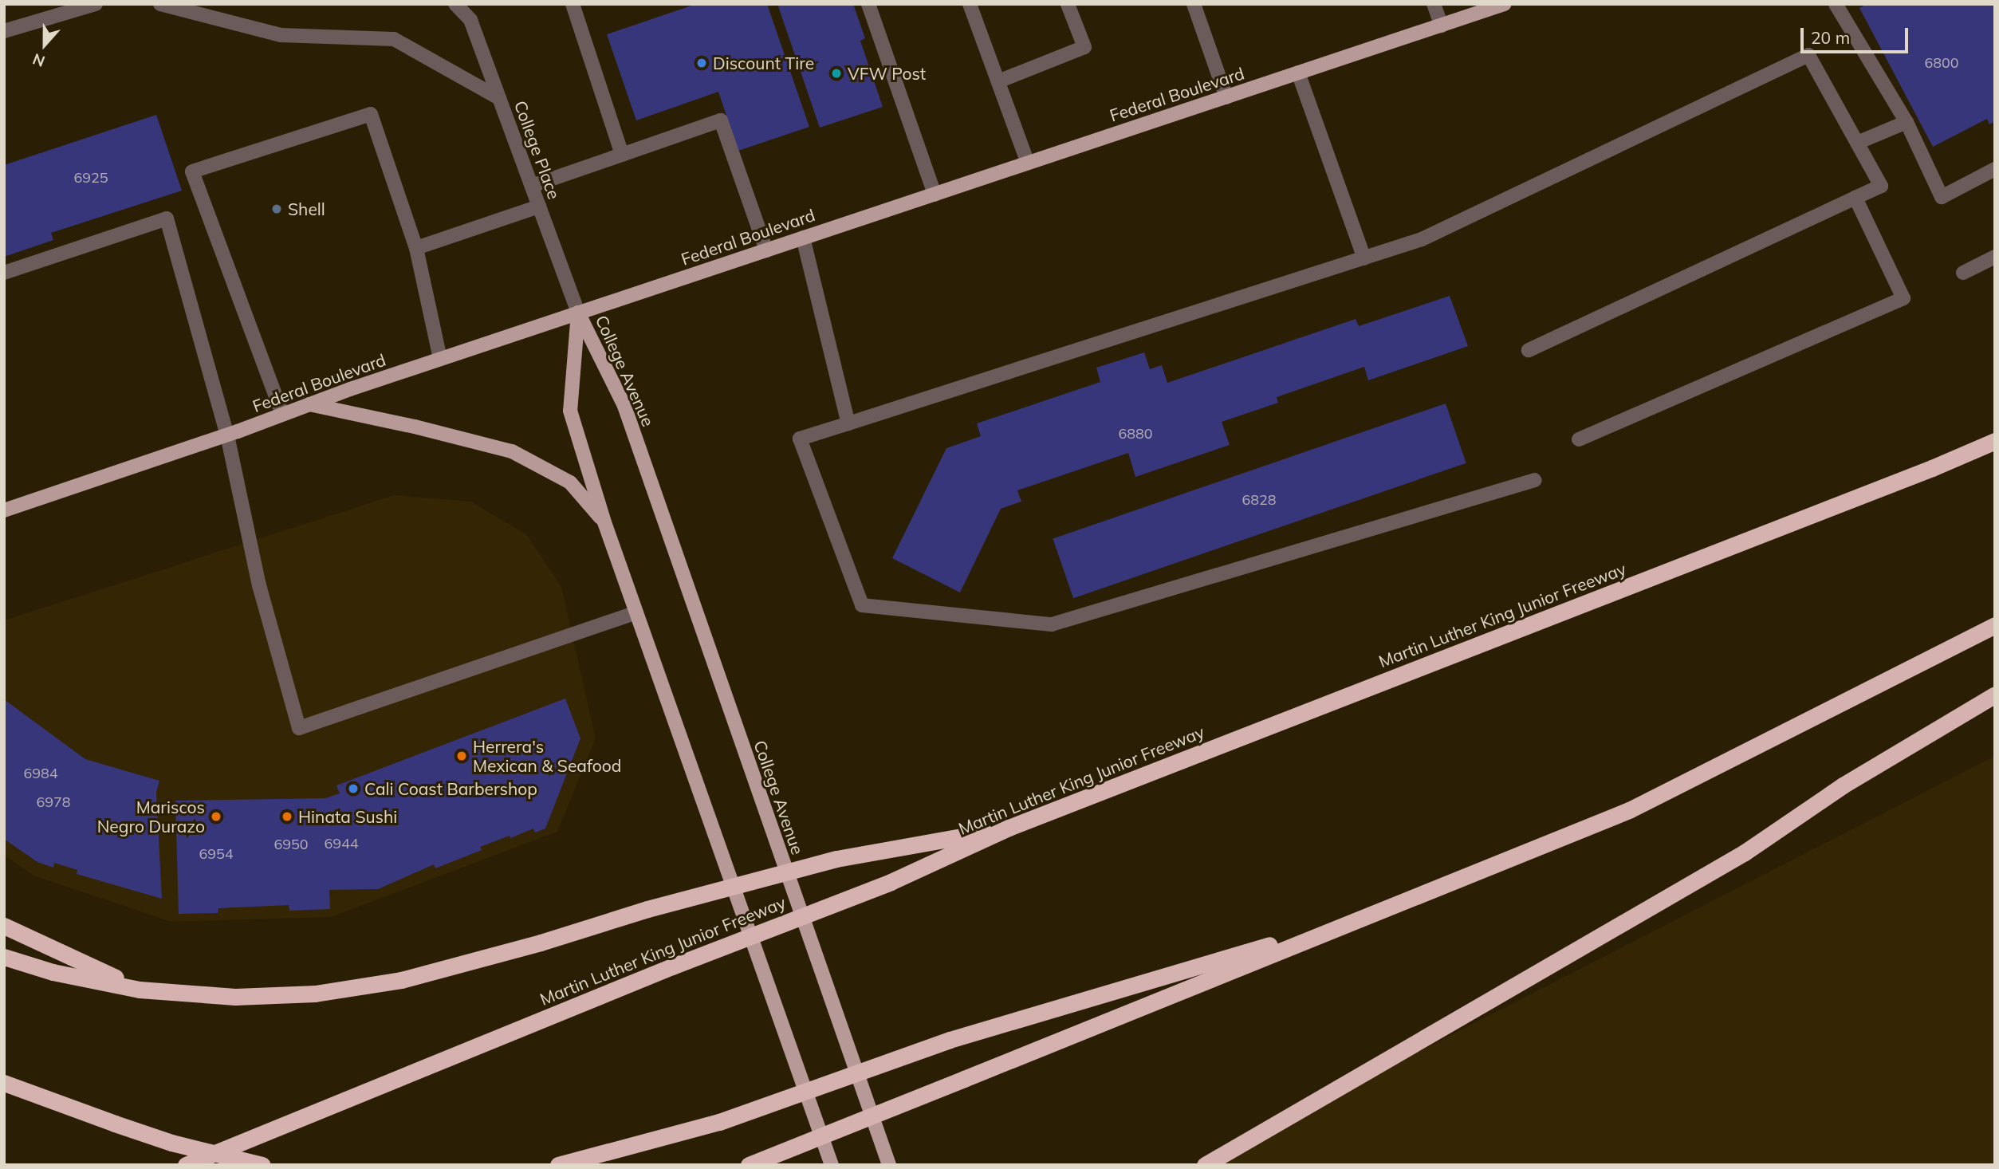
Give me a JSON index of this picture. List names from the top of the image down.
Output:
{
  "streets": {
    "highway": ["Martin Luther King Junior Freeway"],
    "main road": ["Federal Boulevard", "College Avenue"],
    "street": ["College Place"]
  },
  "crossings": [
    ["Federal Boulevard", "College Place"],
    ["Federal Boulevard", "College Avenue"],
    ["College Place", "College Avenue"]
  ],
  "places": [
    "Discount Tire",
    "VFW Post",
    "Shell",
    "Herrera's Mexican & Seafood",
    "Cali Coast Barbershop",
    "Mariscos Negro Durazo",
    "Hinata Sushi"
  ],
  "house_numbers": [
    "6800",
    "6925",
    "6880",
    "6828",
    "6984",
    "6978",
    "6944",
    "6950",
    "6954"
  ],
  "scale_bar": "20 m",
  "north": "bottom"
}
